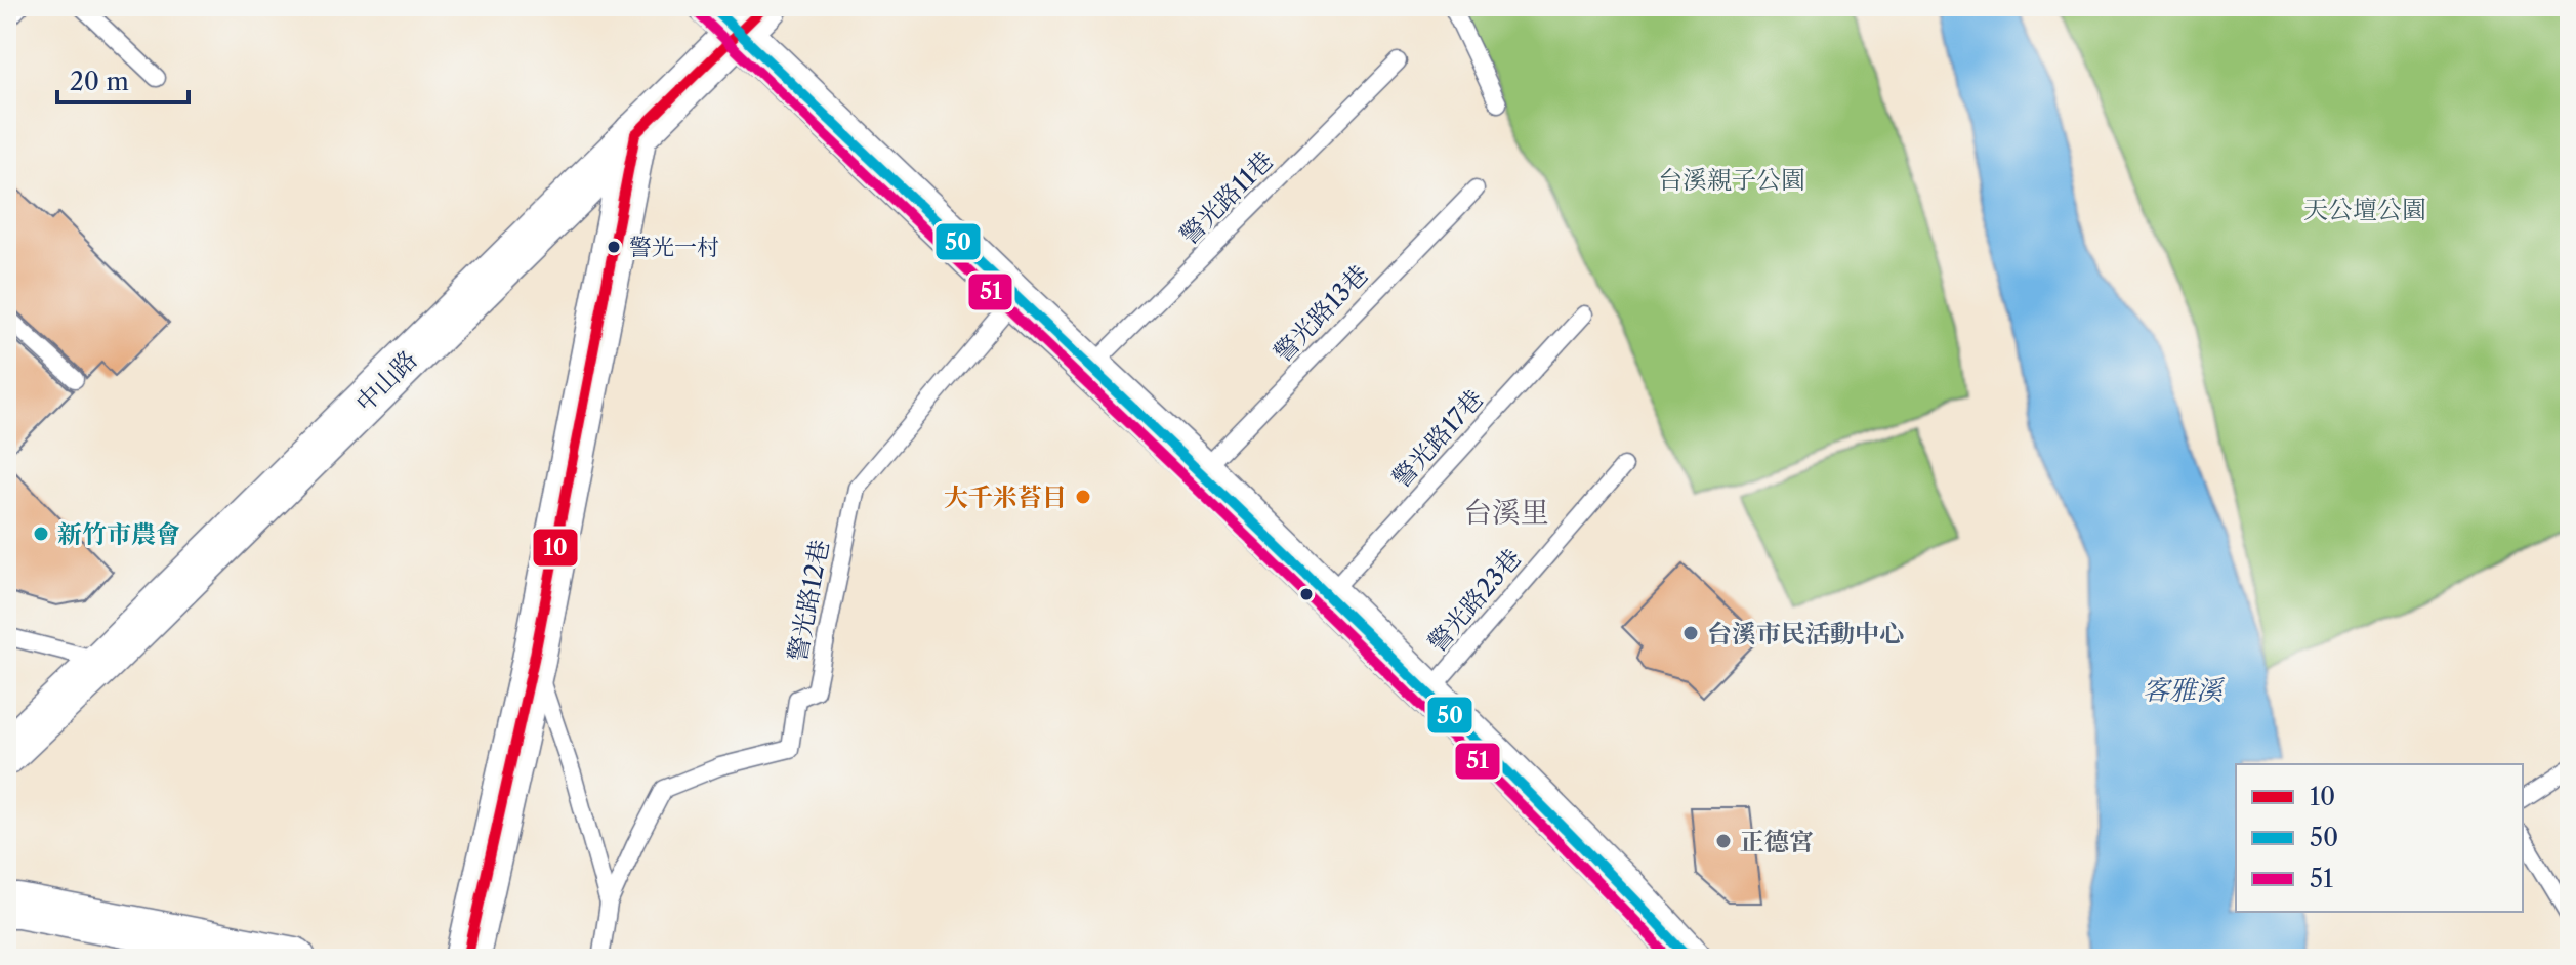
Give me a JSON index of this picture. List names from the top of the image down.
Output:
{
  "streets": {
    "street": ["中山路"],
    "lane": [
      "警光路11巷",
      "警光路13巷",
      "警光路17巷",
      "警光路12巷",
      "警光路23巷"
    ]
  },
  "districts": ["台溪里"],
  "water": ["客雅溪"],
  "parks": ["台溪親子公園", "天公壇公園"],
  "places": [
    "警光一村",
    "大千米苔目",
    "新竹市農會",
    "台溪市民活動中心",
    "正德宮"
  ],
  "lines": ["transit line 10", "transit line 50", "transit line 51"],
  "legend": ["10", "50", "51"],
  "scale_bar": "20 m"
}
